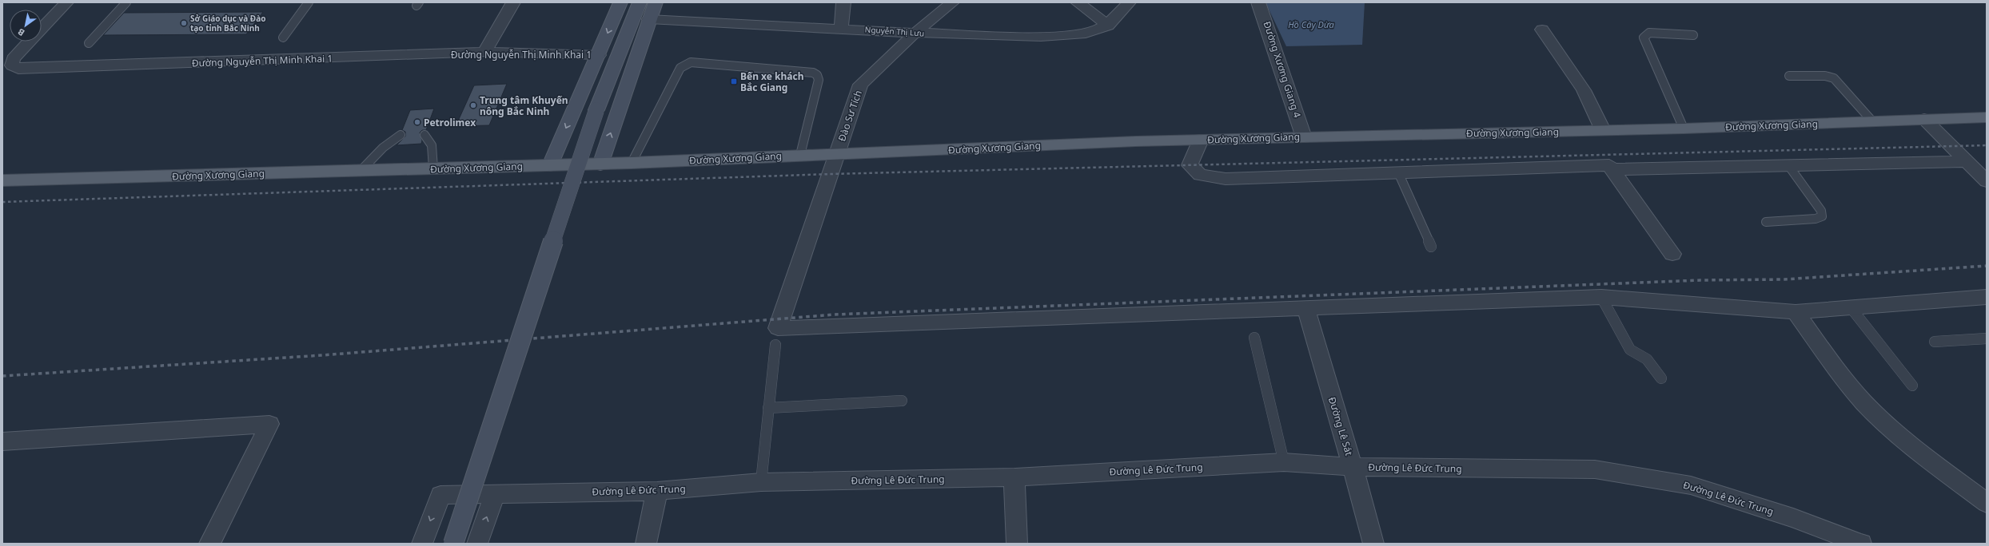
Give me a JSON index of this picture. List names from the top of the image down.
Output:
{
  "streets": {
    "main road": ["Đường Xương Giang"],
    "street": [
      "Nguyễn Thị Lưu",
      "Đường Nguyễn Thị Minh Khai 1",
      "Đường Xương Giang 4",
      "Đào Sư Tích",
      "Đường Lê Sát",
      "Đường Lê Đức Trung"
    ]
  },
  "crossings": [
    ["Nguyễn Thị Lưu", "Đào Sư Tích"],
    ["Đường Xương Giang 4", "Đường Xương Giang"],
    ["Đào Sư Tích", "Đường Xương Giang"],
    ["Đào Sư Tích", "Đường Lê Sát"],
    ["Đường Lê Sát", "Đường Lê Đức Trung"]
  ],
  "water": ["Hồ Cây Dừa"],
  "places": {
    "other": ["Sở Giáo dục và Đào tạo tỉnh Bắc Ninh", "Trung tâm Khuyến nông Bắc Ninh", "Petrolimex"],
    "transit": ["Bến xe khách Bắc Giang"]
  },
  "north": "bottom left"
}
